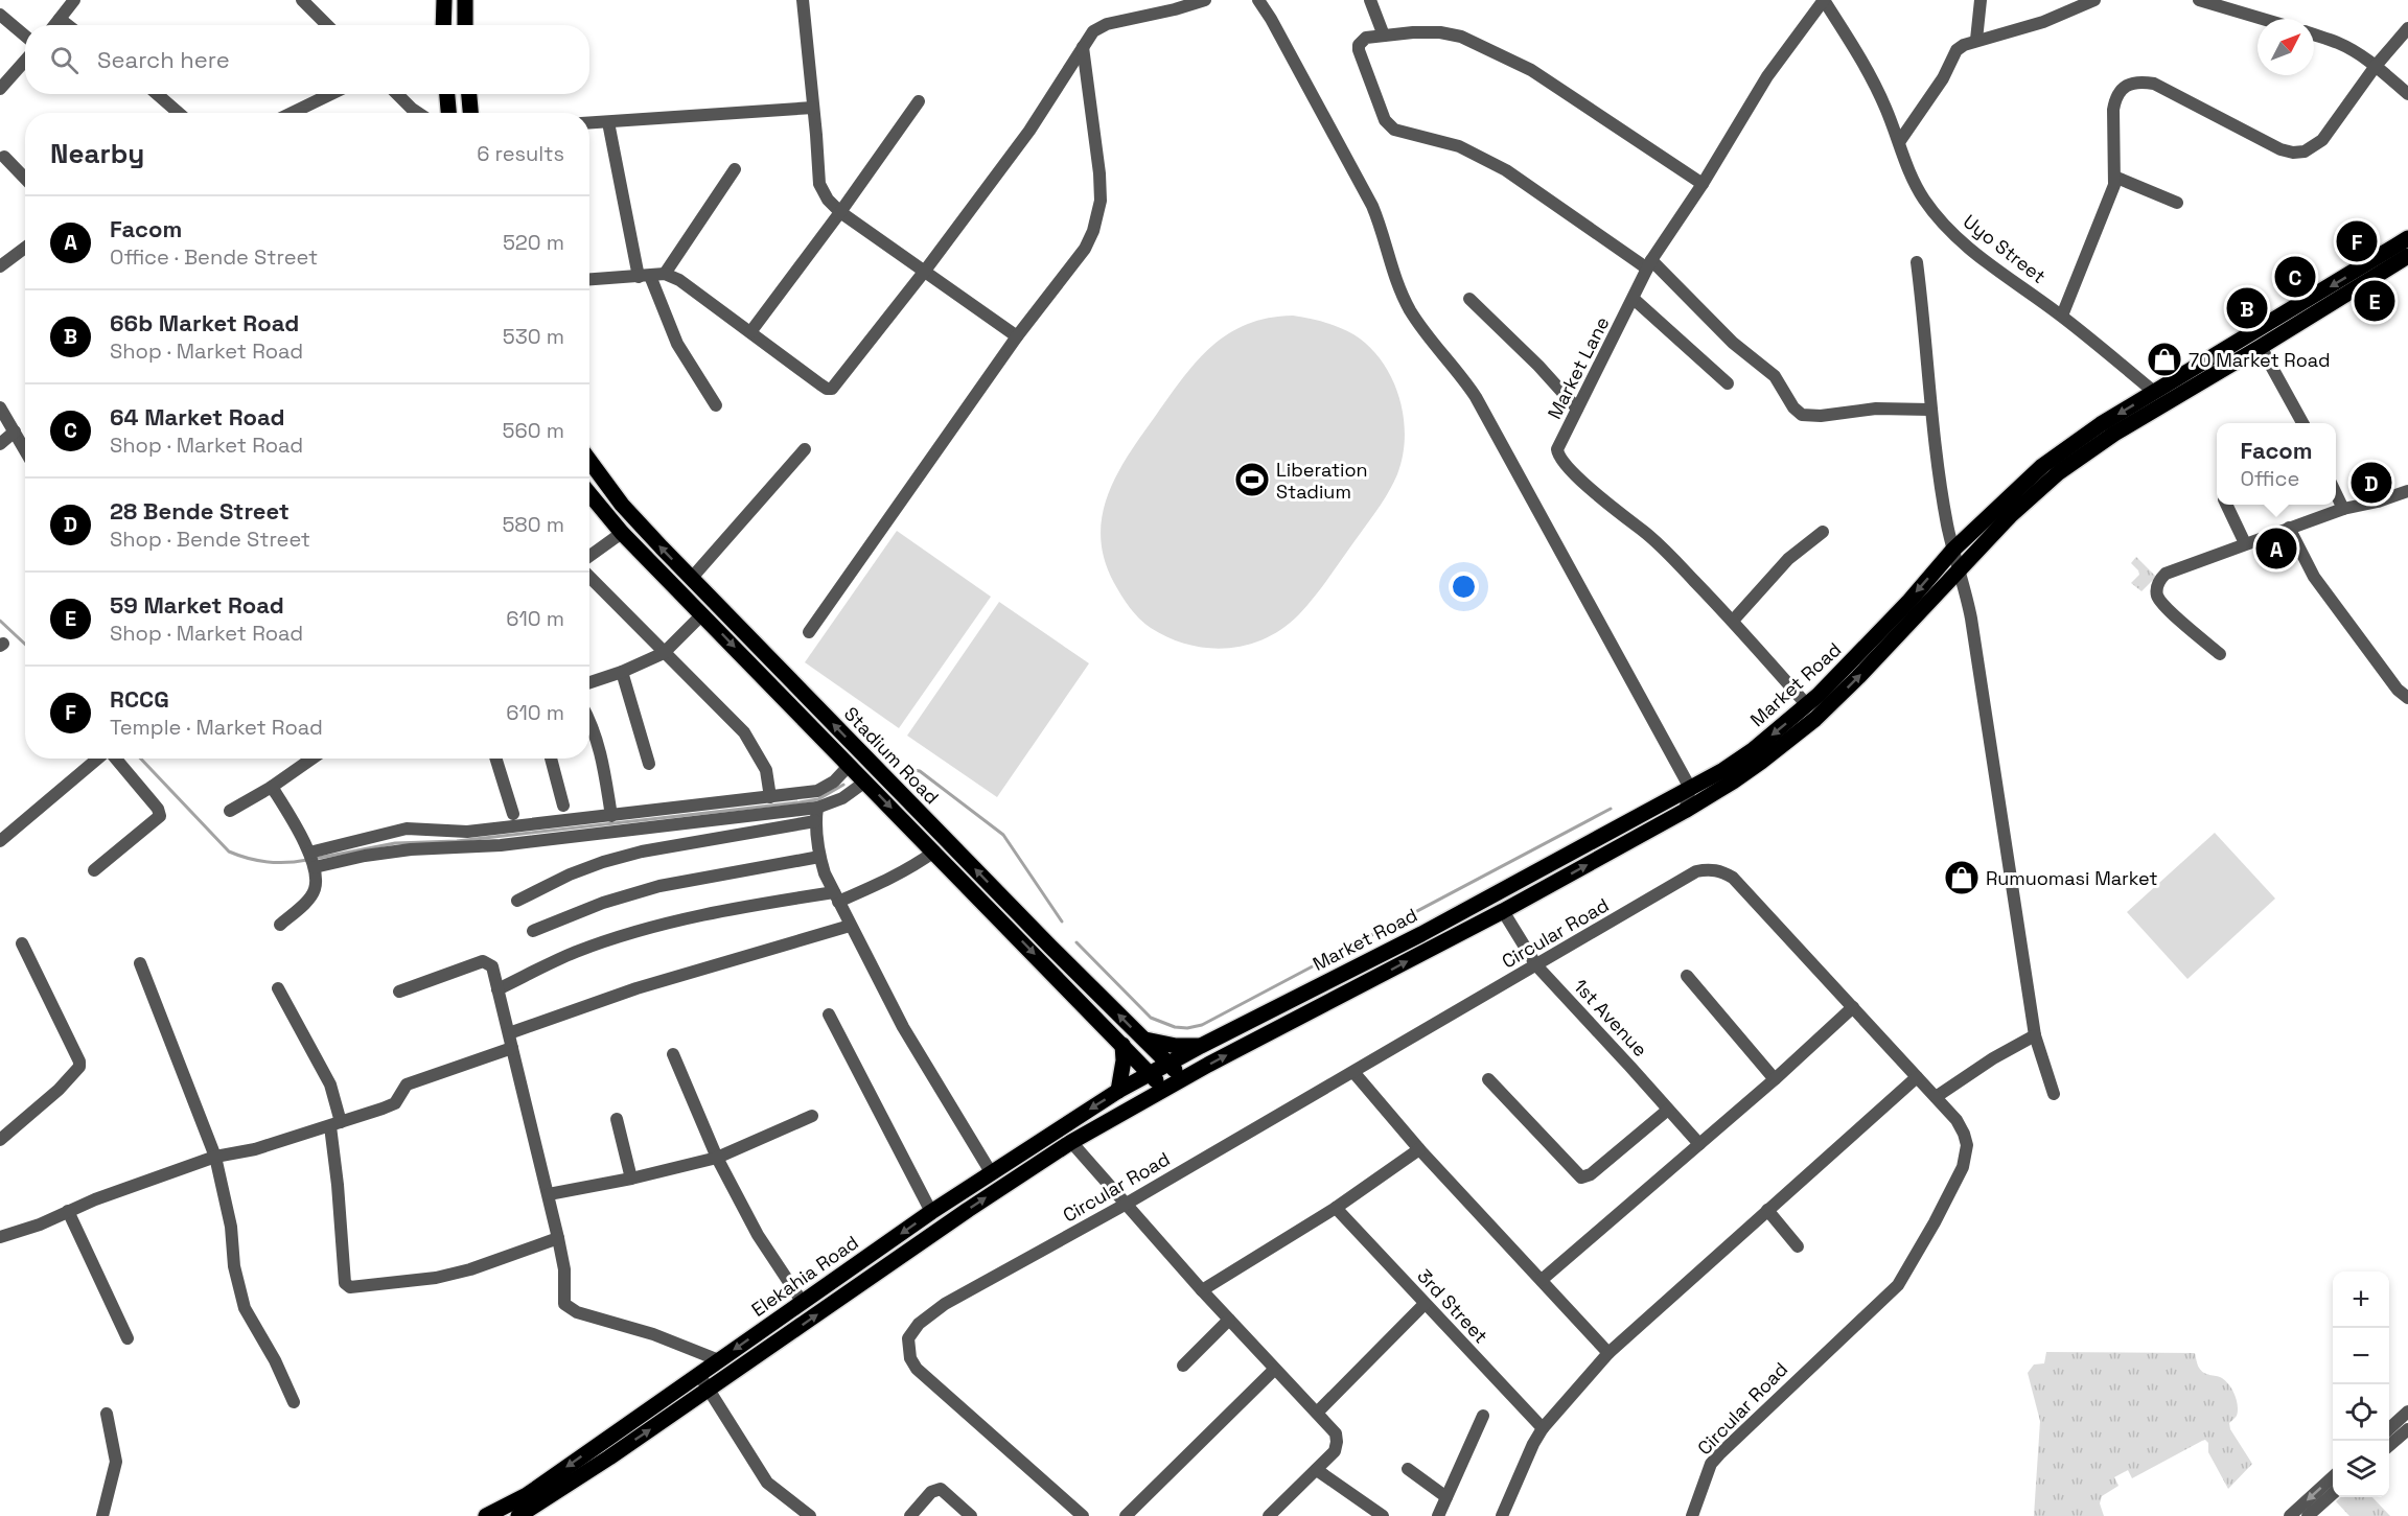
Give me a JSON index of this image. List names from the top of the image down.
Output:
{
  "streets": {
    "main road": ["Market Road", "Stadium Road", "Elekahia Road"],
    "street": [
      "Uyo Street",
      "Market Lane",
      "Circular Road",
      "1st Avenue",
      "3rd Street"
    ]
  },
  "crossings": [
    ["Uyo Street", "Market Lane"],
    ["Uyo Street", "Market Road"],
    ["Market Lane", "Market Road"],
    ["Market Road", "Stadium Road"],
    ["Market Road", "1st Avenue"],
    ["Market Road", "Elekahia Road"],
    ["Stadium Road", "Elekahia Road"],
    ["Circular Road", "1st Avenue"]
  ],
  "places": {
    "shop": ["70 Market Road", "Rumuomasi Market"],
    "sports": ["Liberation Stadium"]
  },
  "north": "top right",
  "page": {
    "search": "Search here",
    "heading": ["Nearby", "6 results"],
    "list": [
      {
        "mark": "A",
        "name": "Facom",
        "note": "Office · Bende Street",
        "value": "520 m"
      },
      {
        "mark": "B",
        "name": "66b Market Road",
        "note": "Shop · Market Road",
        "value": "530 m"
      },
      {
        "mark": "C",
        "name": "64 Market Road",
        "note": "Shop · Market Road",
        "value": "560 m"
      },
      {
        "mark": "D",
        "name": "28 Bende Street",
        "note": "Shop · Bende Street",
        "value": "580 m"
      },
      {
        "mark": "E",
        "name": "59 Market Road",
        "note": "Shop · Market Road",
        "value": "610 m"
      },
      {
        "mark": "F",
        "name": "RCCG",
        "note": "Temple · Market Road",
        "value": "610 m"
      }
    ],
    "pins": [
      "F",
      "C",
      "E",
      "B",
      "D",
      "A"
    ],
    "popup": ["Facom", "Office"],
    "map_buttons": ["+", "−"]
  }
}
